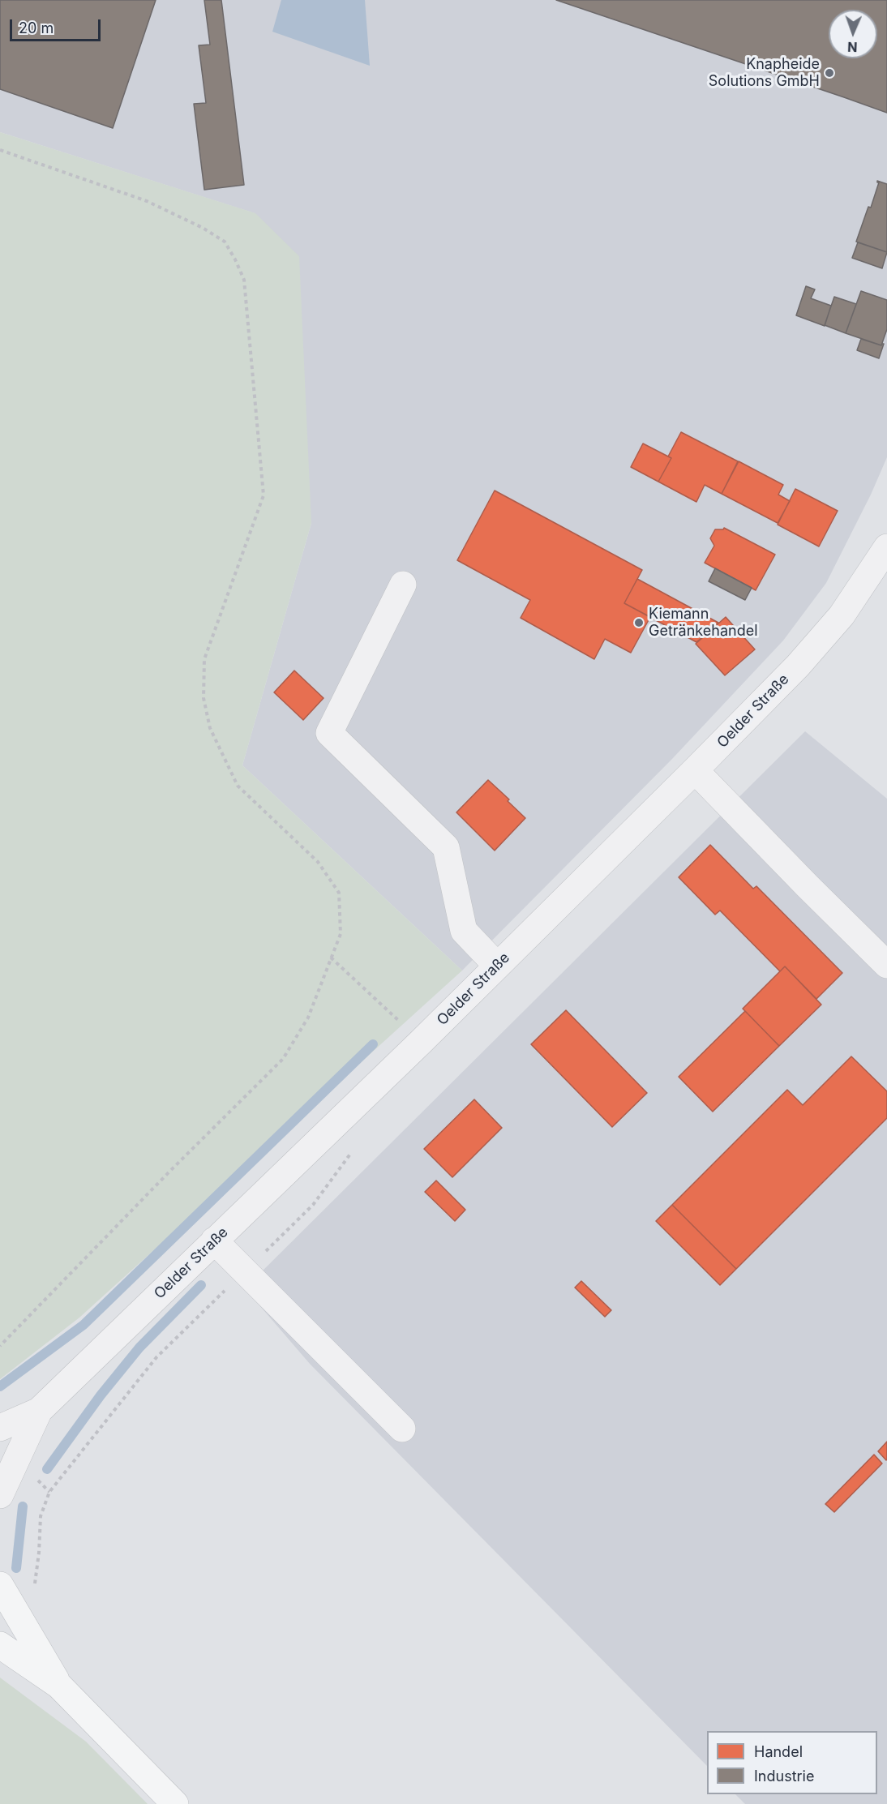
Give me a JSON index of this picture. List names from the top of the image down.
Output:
{
  "streets": {
    "street": ["Oelder Straße"]
  },
  "places": ["Knapheide Solutions GmbH", "Kiemann Getränkehandel"],
  "legend": ["Handel", "Industrie"],
  "scale_bar": "20 m",
  "north": "bottom"
}
